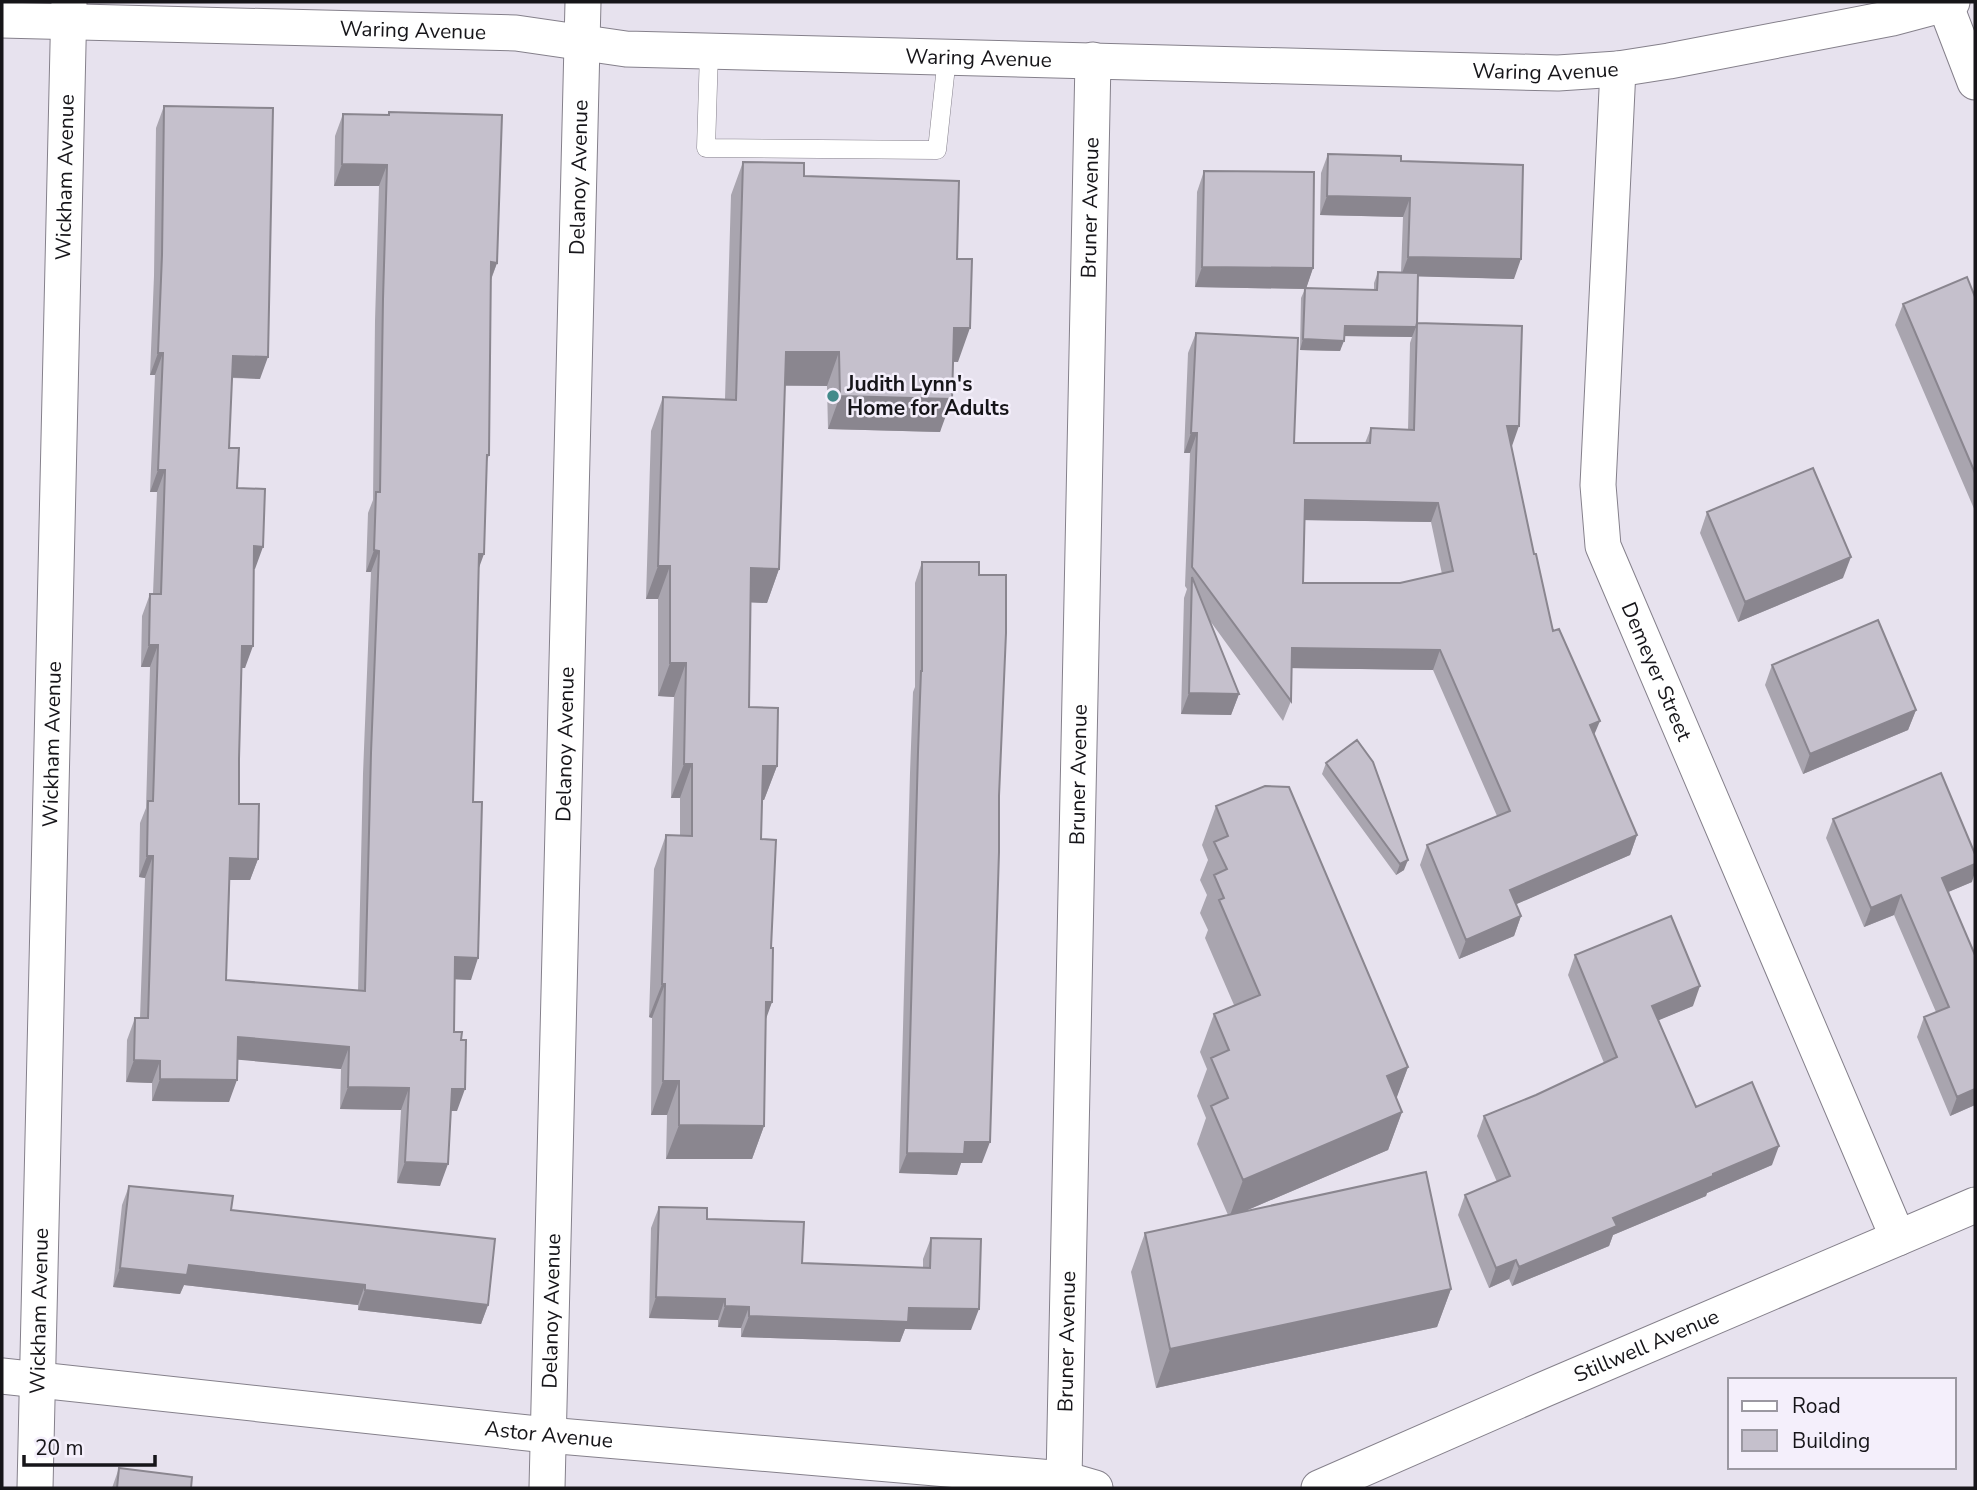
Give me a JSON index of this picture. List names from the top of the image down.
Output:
{
  "streets": {
    "street": [
      "Waring Avenue",
      "Wickham Avenue",
      "Delanoy Avenue",
      "Bruner Avenue",
      "Demeyer Street",
      "Stillwell Avenue",
      "Astor Avenue"
    ]
  },
  "crossings": [
    ["Waring Avenue", "Wickham Avenue"],
    ["Waring Avenue", "Delanoy Avenue"],
    ["Waring Avenue", "Bruner Avenue"],
    ["Waring Avenue", "Demeyer Street"],
    ["Wickham Avenue", "Astor Avenue"],
    ["Delanoy Avenue", "Astor Avenue"],
    ["Bruner Avenue", "Astor Avenue"],
    ["Demeyer Street", "Stillwell Avenue"]
  ],
  "places": ["Judith Lynn's Home for Adults"],
  "legend": ["Road", "Building"],
  "scale_bar": "20 m"
}
